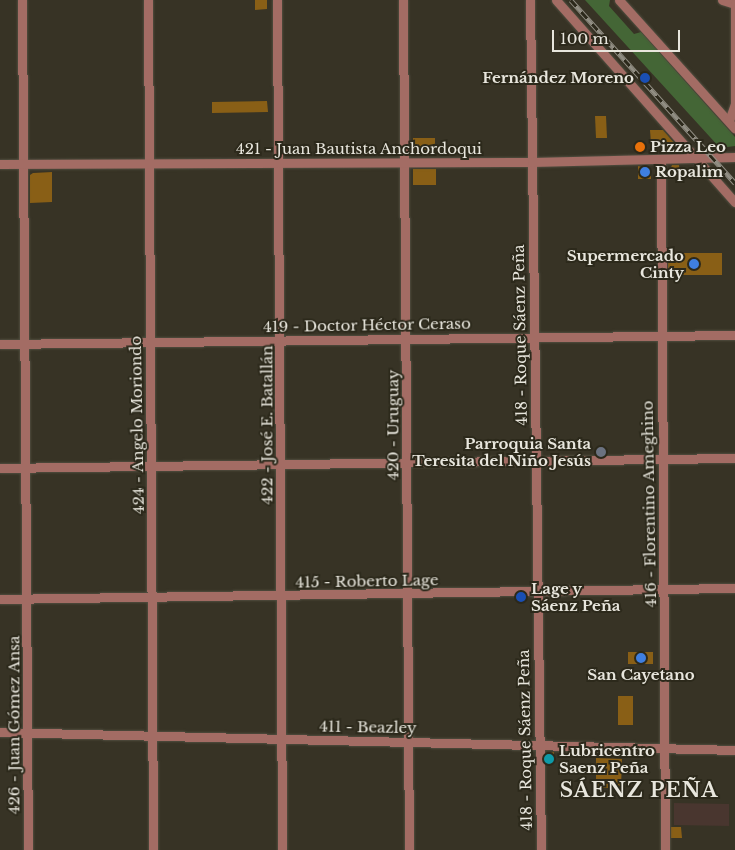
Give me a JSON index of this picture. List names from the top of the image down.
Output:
{
  "streets": {
    "street": [
      "421 - Juan Bautista Anchordoqui",
      "419 - Doctor Héctor Ceraso",
      "418 - Roque Sáenz Peña",
      "424 - Angelo Moriondo",
      "422 - José E. Batallán",
      "420 - Uruguay",
      "416 - Florentino Ameghino",
      "415 - Roberto Lage",
      "426 - Juan Gómez Ansa",
      "411 - Beazley"
    ]
  },
  "crossings": [
    ["421 - Juan Bautista Anchordoqui", "418 - Roque Sáenz Peña"],
    ["421 - Juan Bautista Anchordoqui", "424 - Angelo Moriondo"],
    ["421 - Juan Bautista Anchordoqui", "422 - José E. Batallán"],
    ["421 - Juan Bautista Anchordoqui", "420 - Uruguay"],
    ["421 - Juan Bautista Anchordoqui", "416 - Florentino Ameghino"],
    ["421 - Juan Bautista Anchordoqui", "426 - Juan Gómez Ansa"],
    ["419 - Doctor Héctor Ceraso", "418 - Roque Sáenz Peña"],
    ["419 - Doctor Héctor Ceraso", "424 - Angelo Moriondo"],
    ["419 - Doctor Héctor Ceraso", "422 - José E. Batallán"],
    ["419 - Doctor Héctor Ceraso", "420 - Uruguay"],
    ["419 - Doctor Héctor Ceraso", "416 - Florentino Ameghino"],
    ["419 - Doctor Héctor Ceraso", "426 - Juan Gómez Ansa"],
    ["418 - Roque Sáenz Peña", "415 - Roberto Lage"],
    ["418 - Roque Sáenz Peña", "411 - Beazley"],
    ["424 - Angelo Moriondo", "415 - Roberto Lage"],
    ["424 - Angelo Moriondo", "411 - Beazley"],
    ["422 - José E. Batallán", "415 - Roberto Lage"],
    ["422 - José E. Batallán", "411 - Beazley"],
    ["420 - Uruguay", "415 - Roberto Lage"],
    ["420 - Uruguay", "411 - Beazley"],
    ["416 - Florentino Ameghino", "415 - Roberto Lage"],
    ["416 - Florentino Ameghino", "411 - Beazley"],
    ["415 - Roberto Lage", "426 - Juan Gómez Ansa"],
    ["426 - Juan Gómez Ansa", "411 - Beazley"]
  ],
  "districts": ["SÁENZ PEÑA"],
  "places": [
    "Fernández Moreno",
    "Pizza Leo",
    "Ropalim",
    "Supermercado Cinty",
    "Parroquia Santa Teresita del Niño Jesús",
    "Lage y Sáenz Peña",
    "San Cayetano",
    "Lubricentro Saenz Peña"
  ],
  "scale_bar": "100 m"
}
